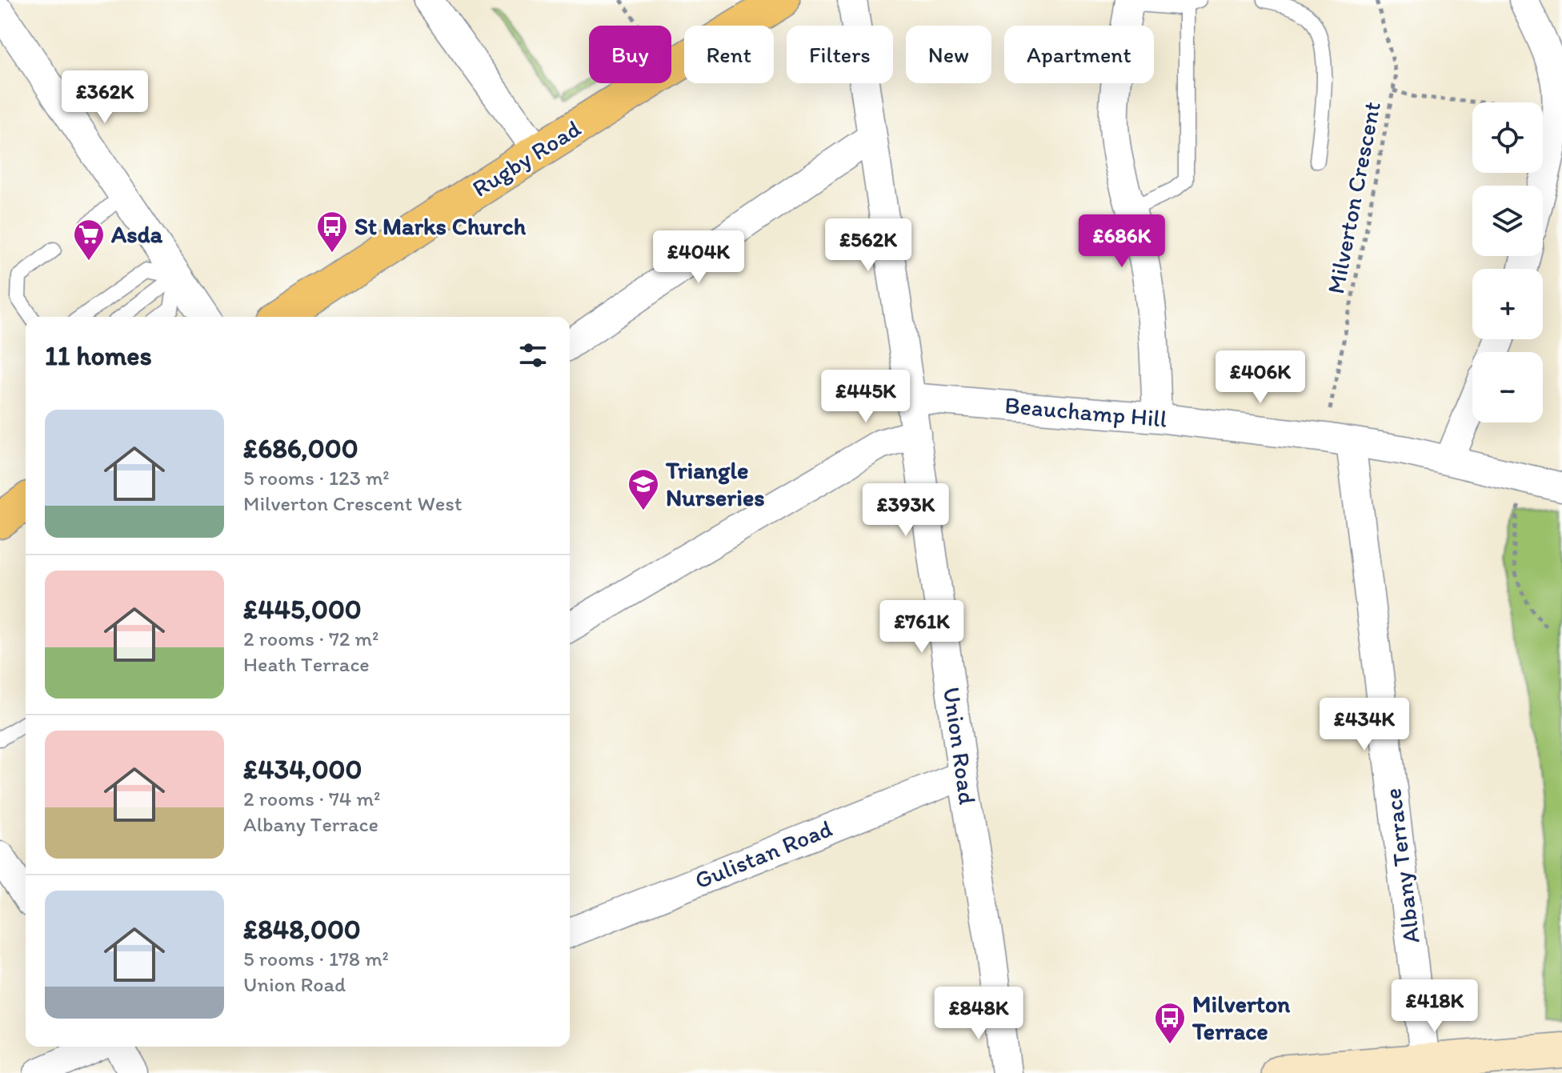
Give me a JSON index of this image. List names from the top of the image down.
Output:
{
  "streets": {
    "main road": ["Rugby Road"],
    "street": [
      "Beauchamp Hill",
      "Union Road",
      "Gulistan Road",
      "Albany Terrace"
    ],
    "path": ["Milverton Crescent"]
  },
  "crossings": [
    ["Beauchamp Hill", "Union Road"],
    ["Beauchamp Hill", "Albany Terrace"],
    ["Union Road", "Gulistan Road"]
  ],
  "places": {
    "bus stop": ["St Marks Church", "Milverton Terrace"],
    "supermarket": ["Asda"],
    "school or university": ["Triangle Nurseries"]
  },
  "page": {
    "chip": [
      "Buy",
      "Rent",
      "Filters",
      "New",
      "Apartment"
    ],
    "price": [
      "£362K",
      "£686K",
      "£562K",
      "£404K",
      "£406K",
      "£445K",
      "£393K",
      "£761K",
      "£434K",
      "£418K",
      "£848K"
    ],
    "map_buttons": ["+", "−"],
    "heading": "11 homes",
    "list": [
      {
        "name": "£686,000",
        "note": "5 rooms · 123 m² · Milverton Crescent West"
      },
      {
        "name": "£445,000",
        "note": "2 rooms · 72 m² · Heath Terrace"
      },
      {
        "name": "£434,000",
        "note": "2 rooms · 74 m² · Albany Terrace"
      },
      {
        "name": "£848,000",
        "note": "5 rooms · 178 m² · Union Road"
      }
    ]
  }
}
